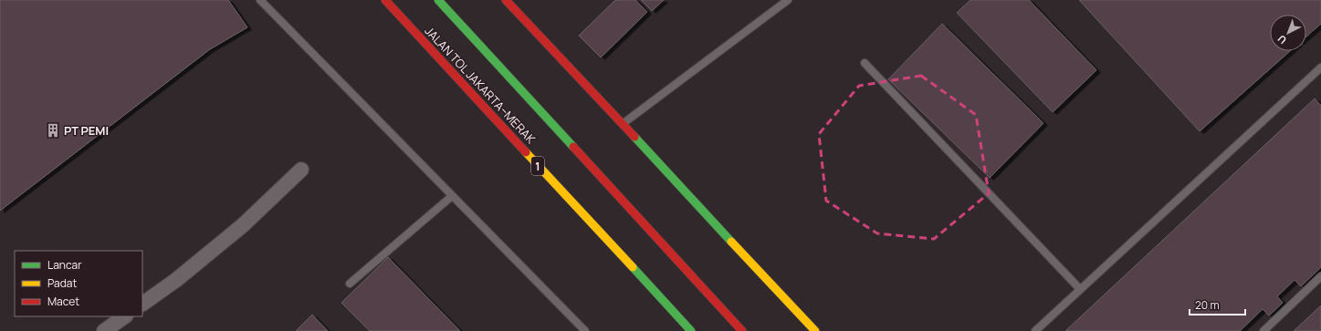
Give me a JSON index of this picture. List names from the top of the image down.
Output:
{
  "streets": {
    "main road": ["JALAN TOL JAKARTA–MERAK", "1"]
  },
  "places": {
    "building": ["PT PEMI"]
  },
  "legend": ["Lancar", "Padat", "Macet"],
  "scale_bar": "20 m",
  "north": "bottom left"
}
